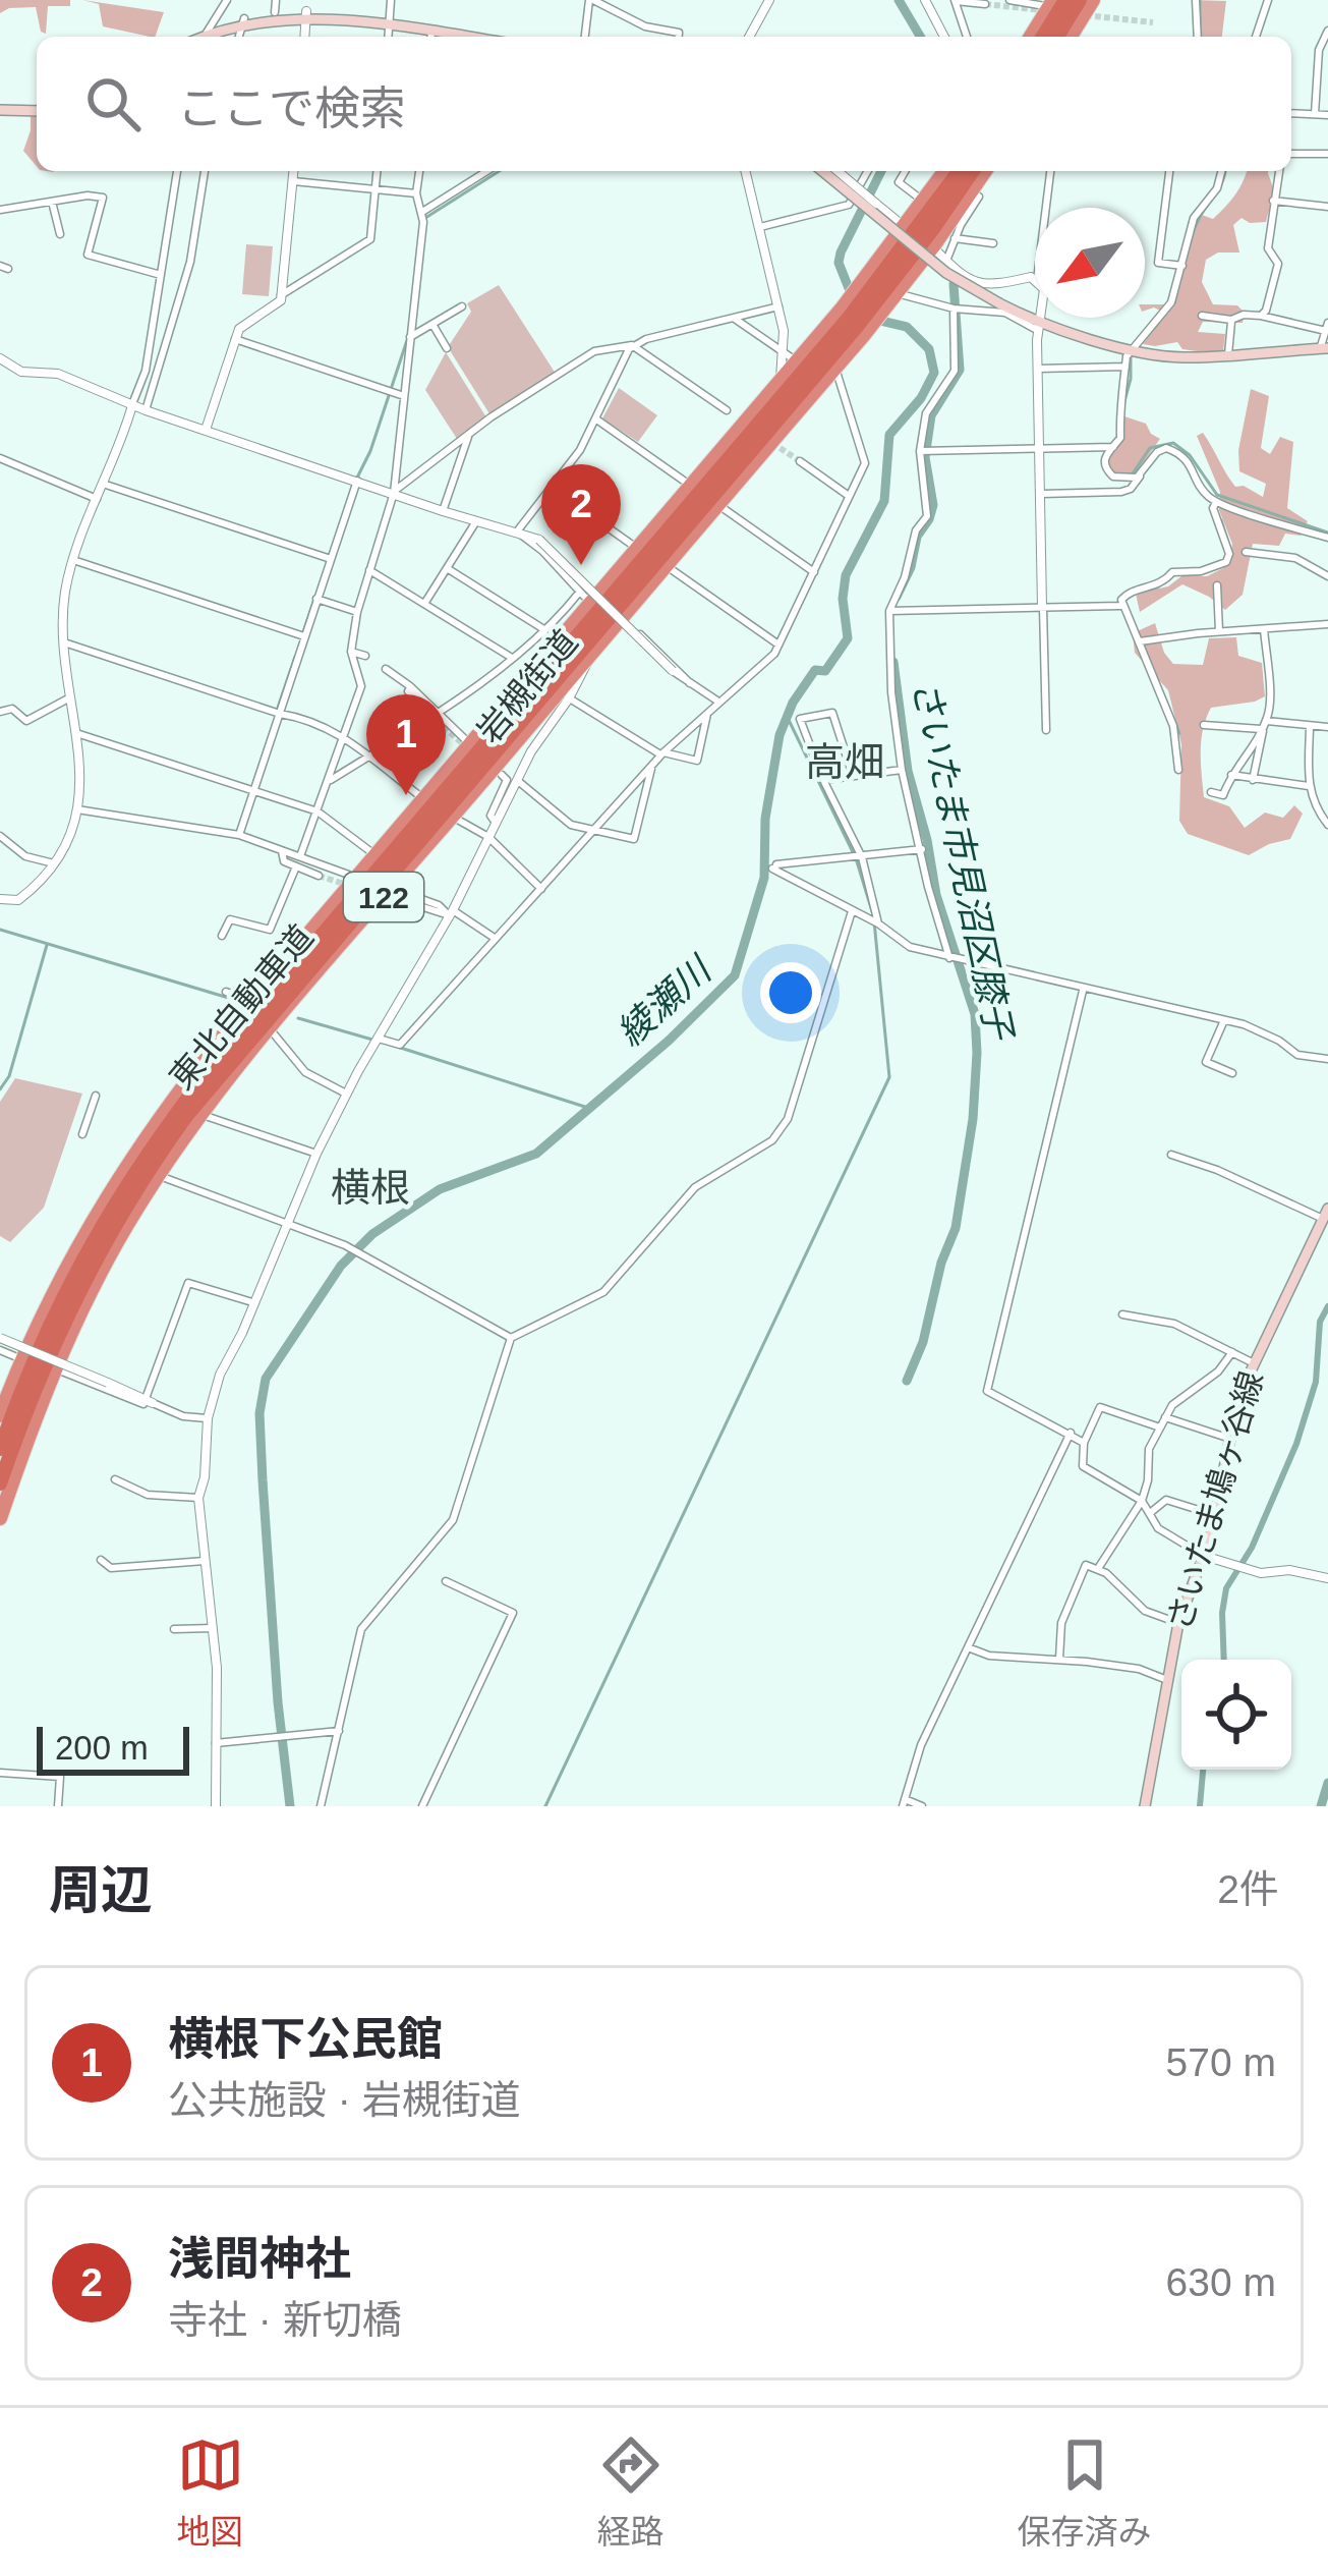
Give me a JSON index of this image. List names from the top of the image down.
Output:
{
  "streets": {
    "highway": ["岩槻街道", "122", "東北自動車道"],
    "main road": ["さいたま鳩ヶ谷線"]
  },
  "crossings": [
    ["岩槻街道", "東北自動車道"]
  ],
  "districts": ["高畑", "横根"],
  "water": ["さいたま市見沼区膝子", "綾瀬川"],
  "scale_bar": "200 m",
  "north": "bottom left",
  "page": {
    "search": "ここで検索",
    "pins": ["2", "1"],
    "scale": "200 m",
    "heading": ["周辺", "2件"],
    "list": [
      {
        "mark": "1",
        "name": "横根下公民館",
        "note": "公共施設 · 岩槻街道",
        "value": "570 m"
      },
      {
        "mark": "2",
        "name": "浅間神社",
        "note": "寺社 · 新切橋",
        "value": "630 m"
      }
    ],
    "nav": ["地図", "経路", "保存済み"]
  }
}
